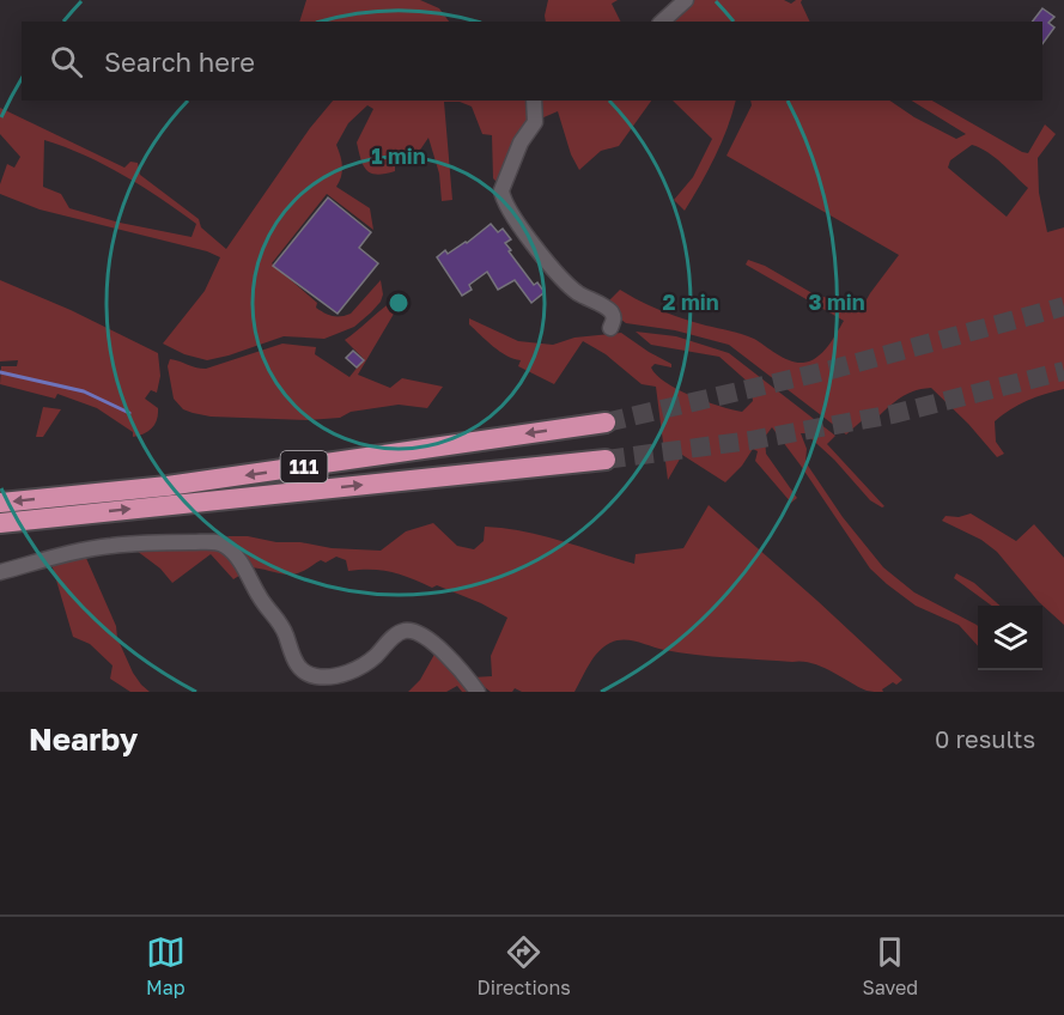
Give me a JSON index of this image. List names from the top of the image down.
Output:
{
  "streets": {
    "highway": ["111"]
  },
  "page": {
    "search": "Search here",
    "heading": ["Nearby", "0 results"],
    "nav": ["Map", "Directions", "Saved"]
  },
  "rings": ["1 min", "2 min", "3 min"]
}
